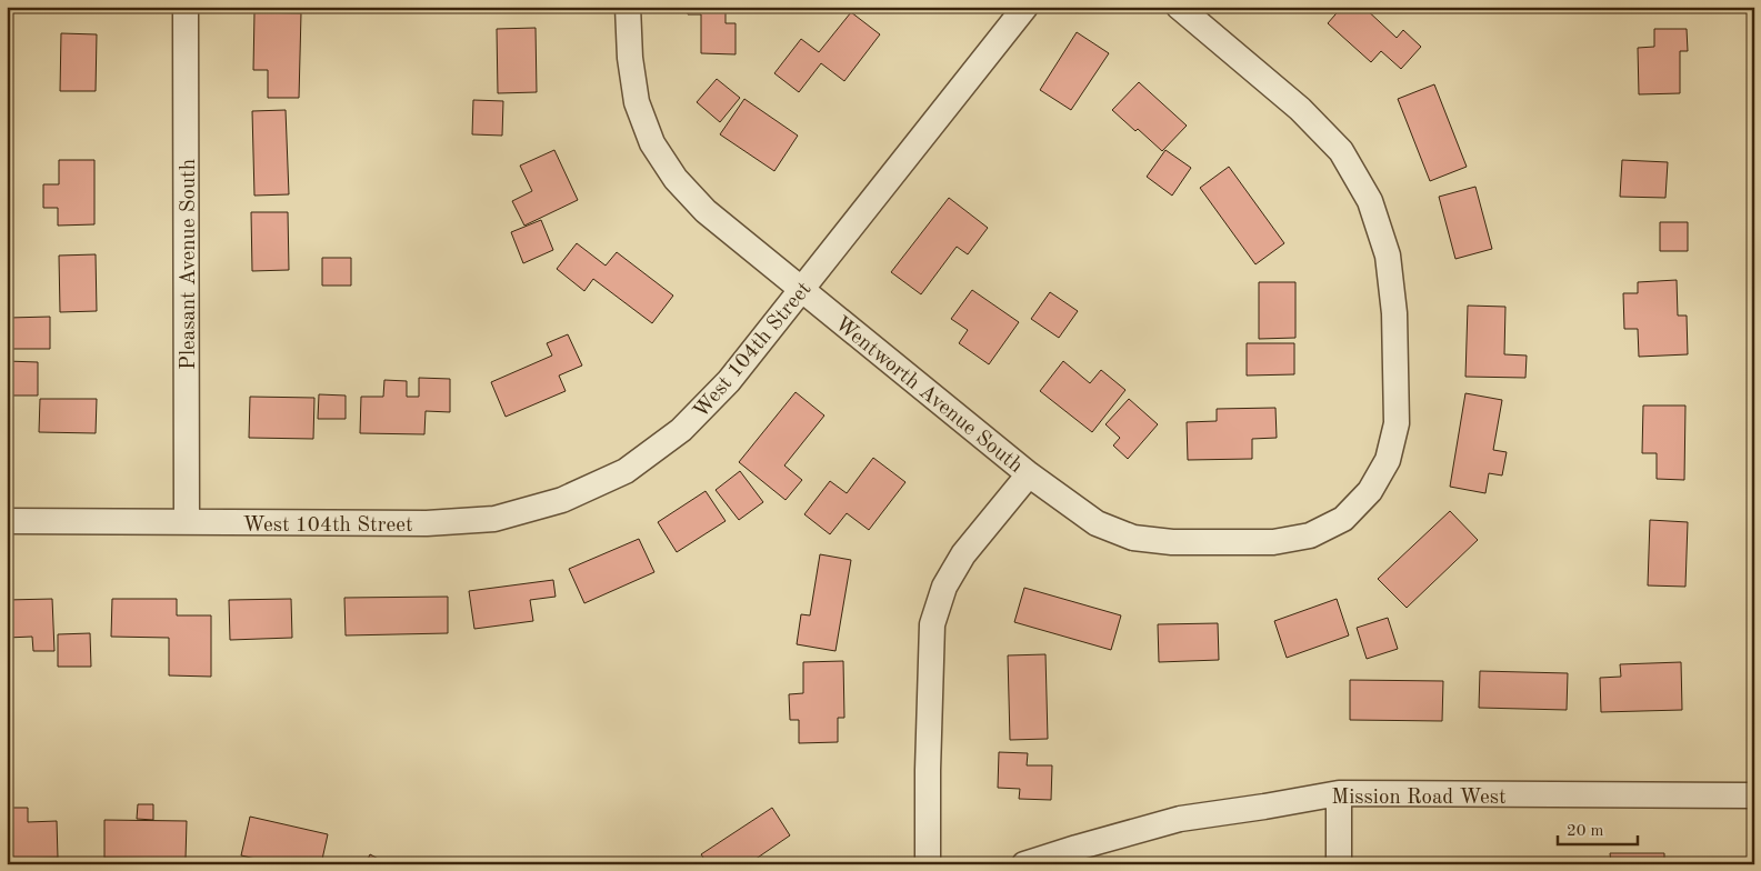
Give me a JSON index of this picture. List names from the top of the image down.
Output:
{
  "streets": {
    "street": [
      "Pleasant Avenue South",
      "West 104th Street",
      "Wentworth Avenue South",
      "Mission Road West"
    ]
  },
  "crossings": [
    ["Pleasant Avenue South", "West 104th Street"],
    ["West 104th Street", "Wentworth Avenue South"]
  ],
  "scale_bar": "20 m"
}
